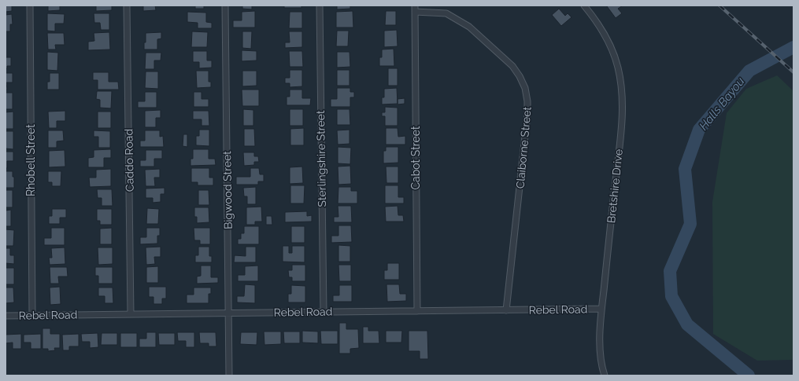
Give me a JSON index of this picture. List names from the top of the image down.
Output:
{
  "streets": {
    "street": [
      "Claiborne Street",
      "Cabot Street",
      "Sterlingshire Street",
      "Rhobell Street",
      "Caddo Road",
      "Bretshire Drive",
      "Bigwood Street",
      "Rebel Road"
    ]
  },
  "crossings": [
    ["Claiborne Street", "Cabot Street"],
    ["Claiborne Street", "Rebel Road"],
    ["Cabot Street", "Rebel Road"],
    ["Sterlingshire Street", "Rebel Road"],
    ["Rhobell Street", "Rebel Road"],
    ["Caddo Road", "Rebel Road"],
    ["Bretshire Drive", "Rebel Road"],
    ["Bigwood Street", "Rebel Road"]
  ],
  "water": ["Halls Bayou"]
}
